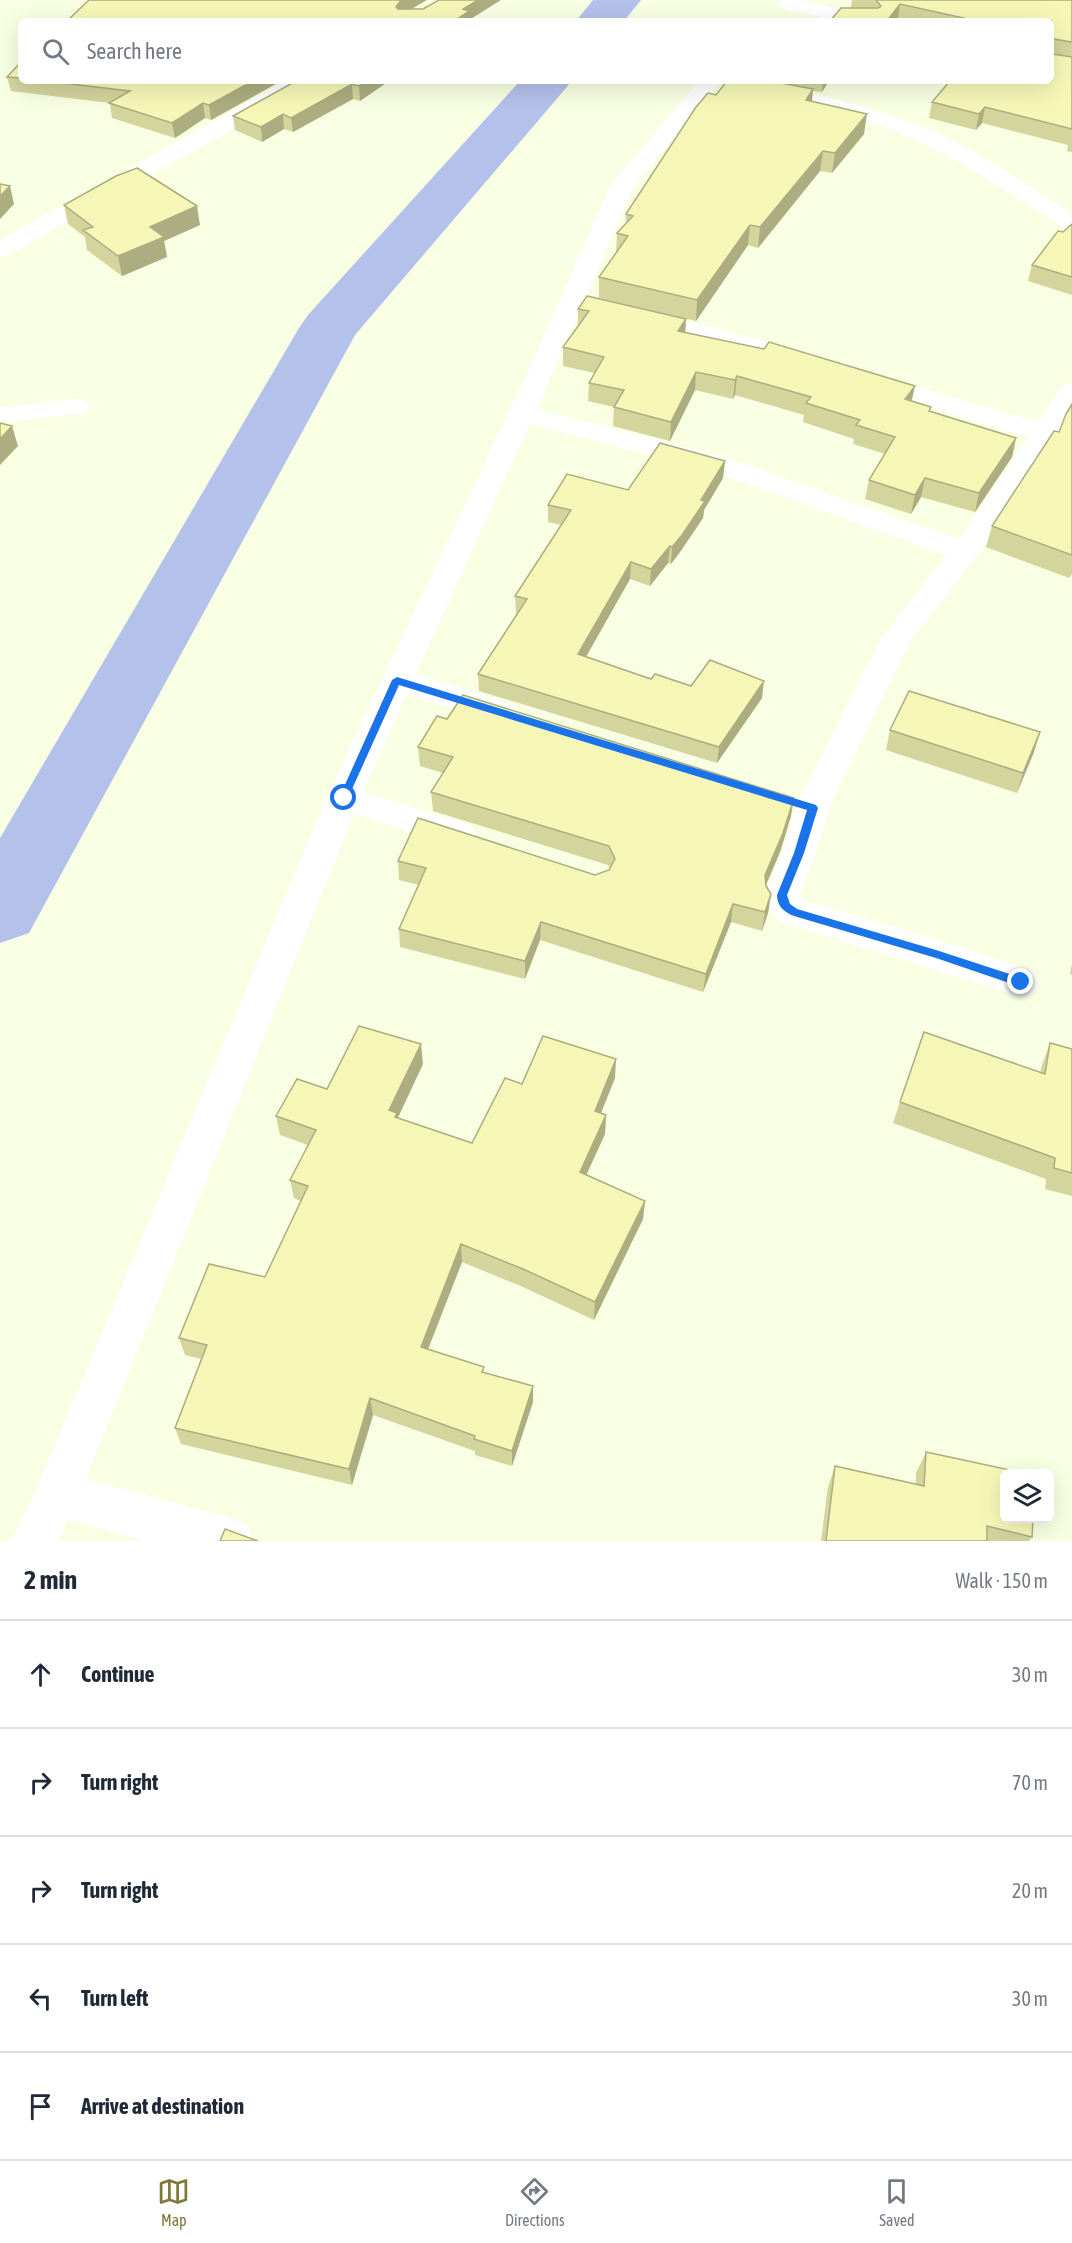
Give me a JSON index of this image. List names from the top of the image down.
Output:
{
  "page": {
    "search": "Search here",
    "heading": ["2 min", "Walk · 150 m"],
    "list": [
      ["Continue", "30 m"],
      ["Turn right", "70 m"],
      ["Turn right", "20 m"],
      ["Turn left", "30 m"],
      "Arrive at destination"
    ],
    "nav": ["Map", "Directions", "Saved"]
  }
}
